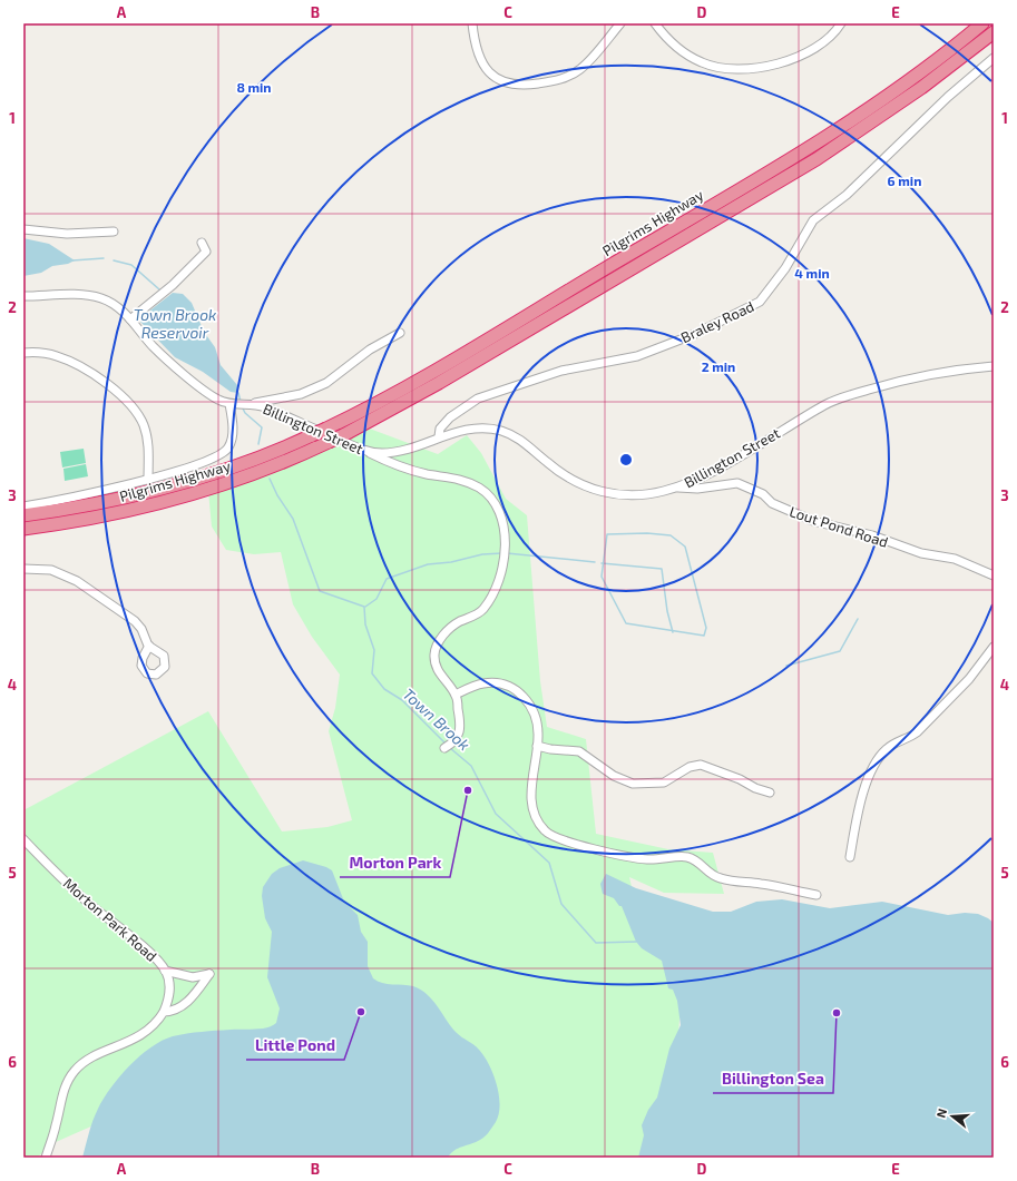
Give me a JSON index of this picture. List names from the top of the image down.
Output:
{
  "streets": {
    "highway": ["Pilgrims Highway"],
    "street": [
      "Braley Road",
      "Billington Street",
      "Lout Pond Road",
      "Morton Park Road"
    ]
  },
  "crossings": [
    ["Braley Road", "Billington Street"],
    ["Billington Street", "Lout Pond Road"]
  ],
  "water": ["Town Brook Reservoir", "Town Brook"],
  "places": ["Morton Park", "Little Pond", "Billington Sea"],
  "north": "left",
  "grid": {
    "columns": [
      "A",
      "B",
      "C",
      "D",
      "E"
    ],
    "rows": [
      "1",
      "2",
      "3",
      "4",
      "5",
      "6"
    ]
  },
  "rings": [
    "8 min",
    "6 min",
    "4 min",
    "2 min"
  ]
}
